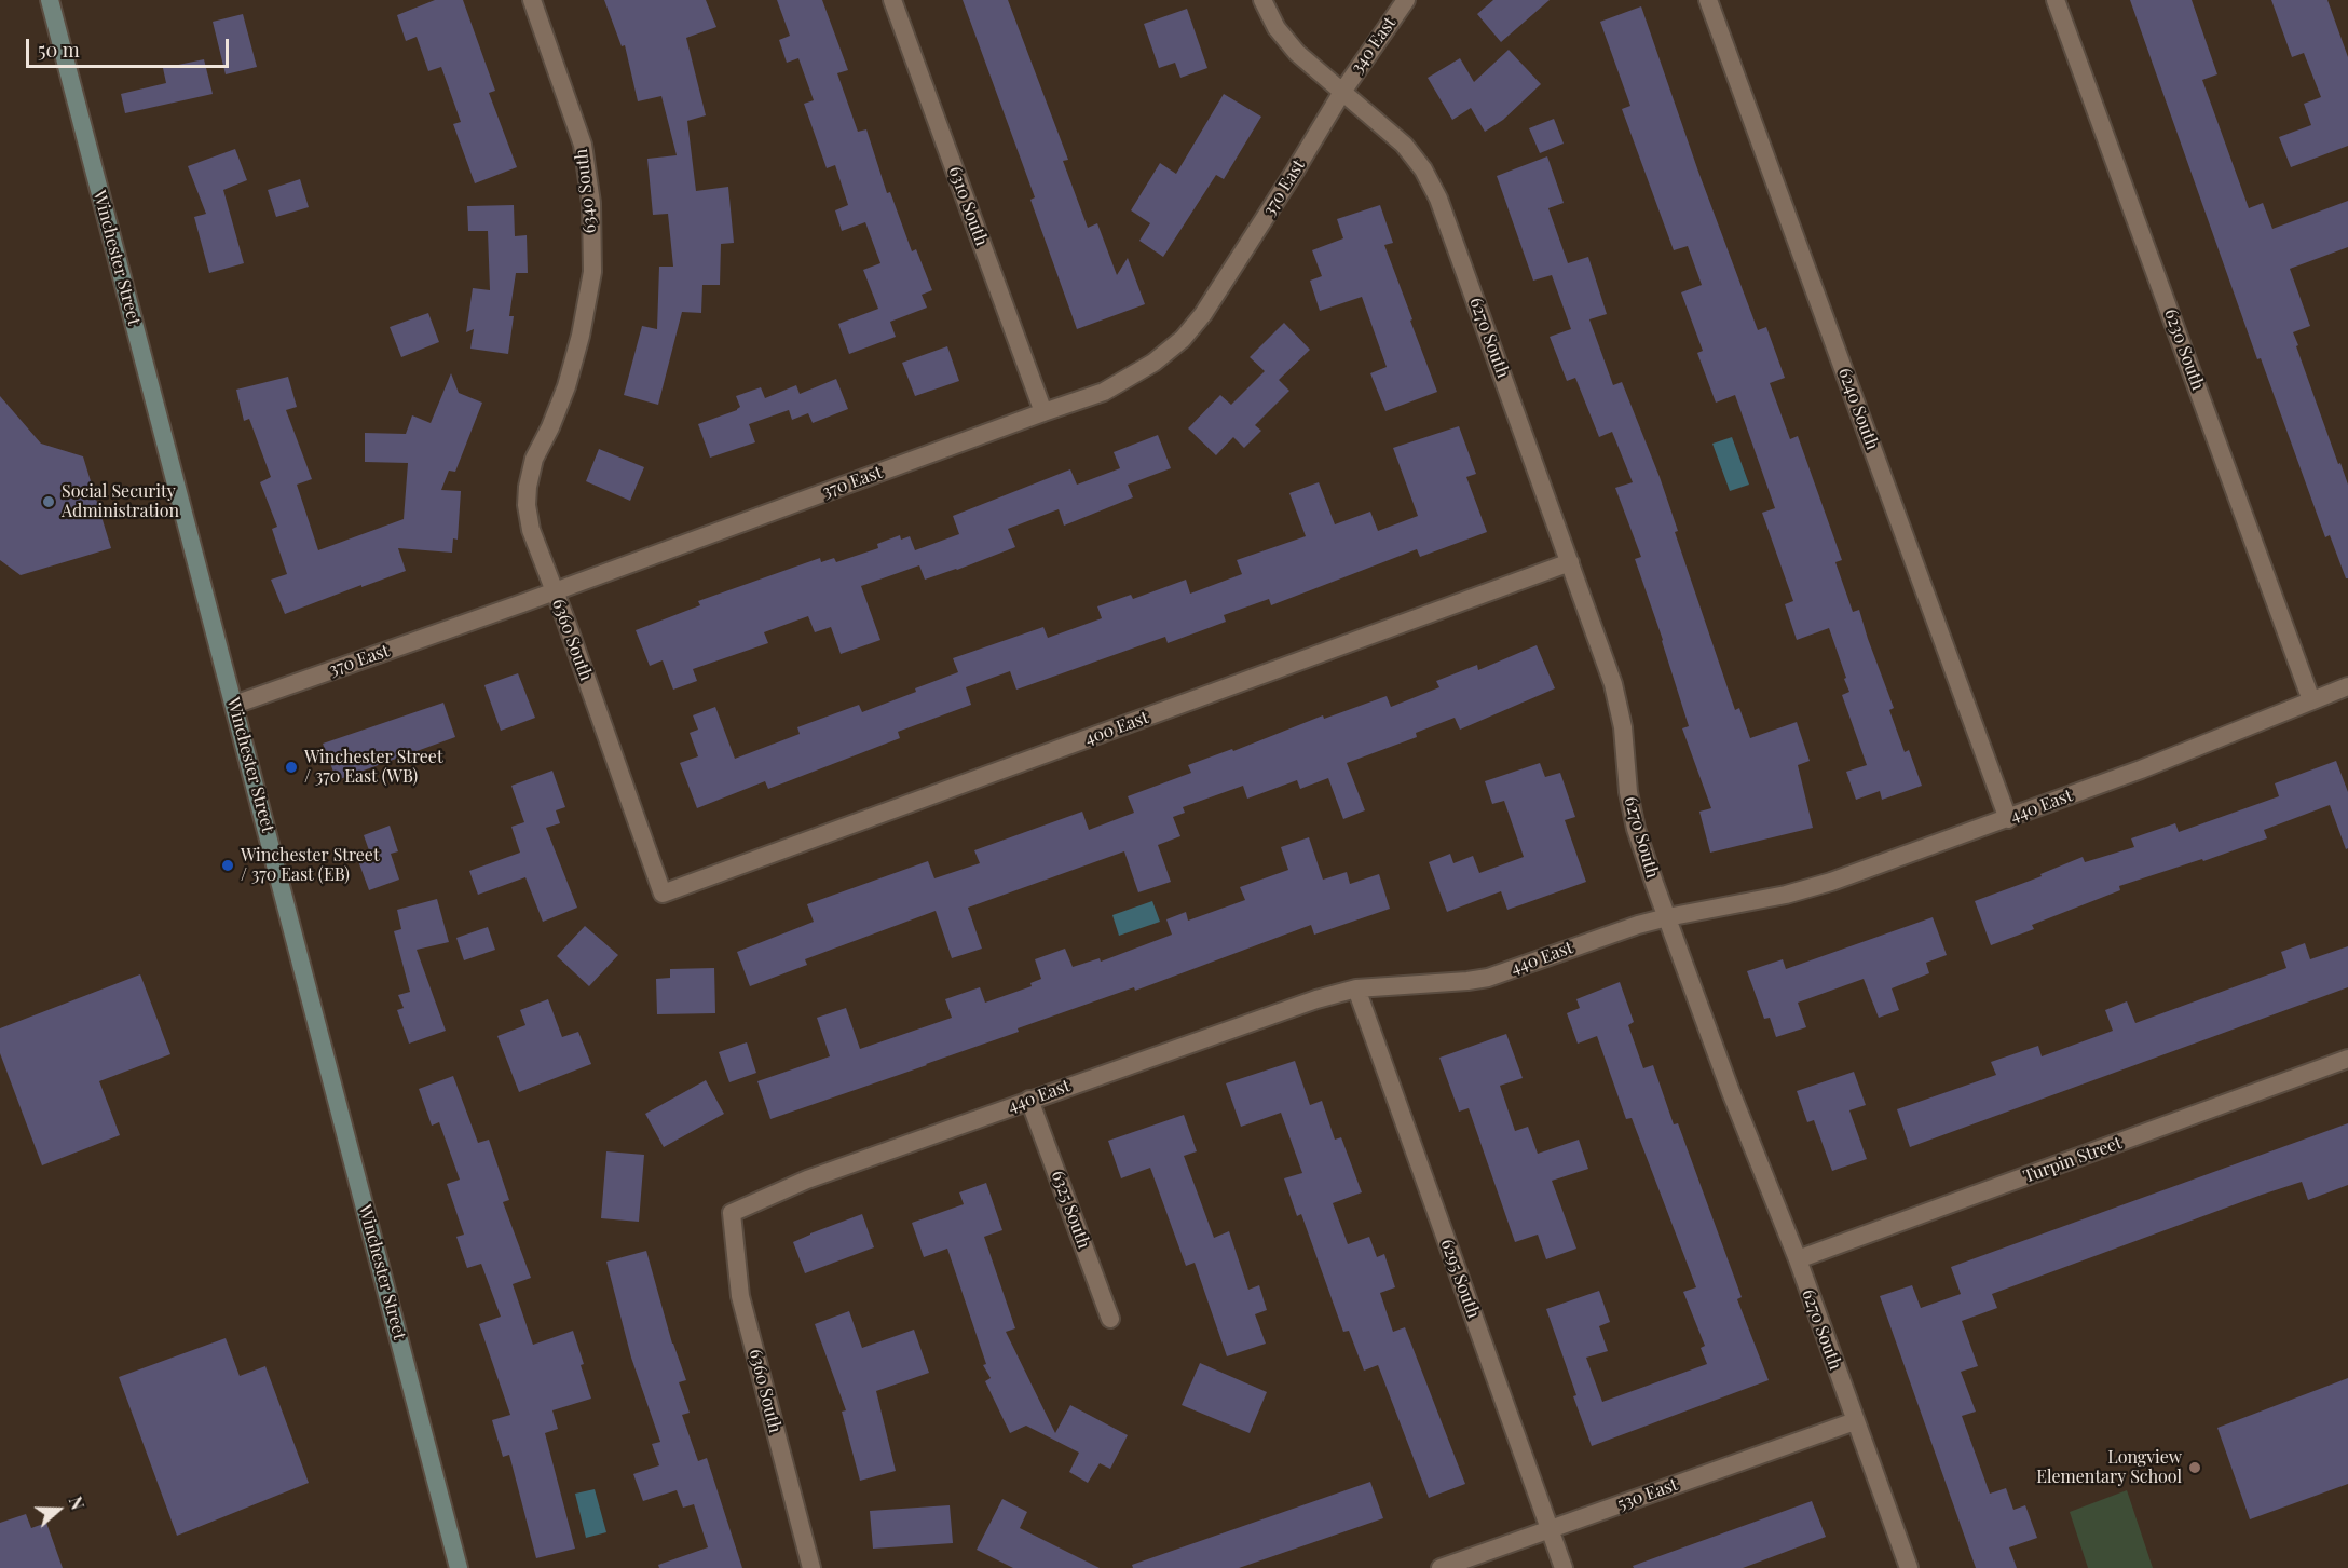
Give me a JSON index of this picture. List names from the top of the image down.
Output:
{
  "streets": {
    "main road": ["Winchester Street"],
    "street": [
      "340 East",
      "370 East",
      "6340 South",
      "6310 South",
      "6270 South",
      "6230 South",
      "6240 South",
      "6360 South",
      "400 East",
      "440 East",
      "Turpin Street",
      "6325 South",
      "6295 South",
      "530 East"
    ]
  },
  "crossings": [
    ["340 East", "370 East"],
    ["340 East", "6270 South"],
    ["370 East", "6310 South"],
    ["370 East", "Winchester Street"],
    ["370 East", "6270 South"],
    ["370 East", "6360 South"],
    ["6340 South", "6360 South"],
    ["6270 South", "400 East"],
    ["6270 South", "440 East"],
    ["6270 South", "Turpin Street"],
    ["6270 South", "530 East"],
    ["6230 South", "440 East"],
    ["6240 South", "440 East"],
    ["6360 South", "400 East"],
    ["6360 South", "440 East"],
    ["440 East", "6325 South"],
    ["440 East", "6295 South"],
    ["6295 South", "530 East"]
  ],
  "places": [
    "Social Security Administration",
    "Winchester Street / 370 East (WB)",
    "Winchester Street / 370 East (EB)",
    "Longview Elementary School"
  ],
  "scale_bar": "50 m",
  "north": "right"
}
